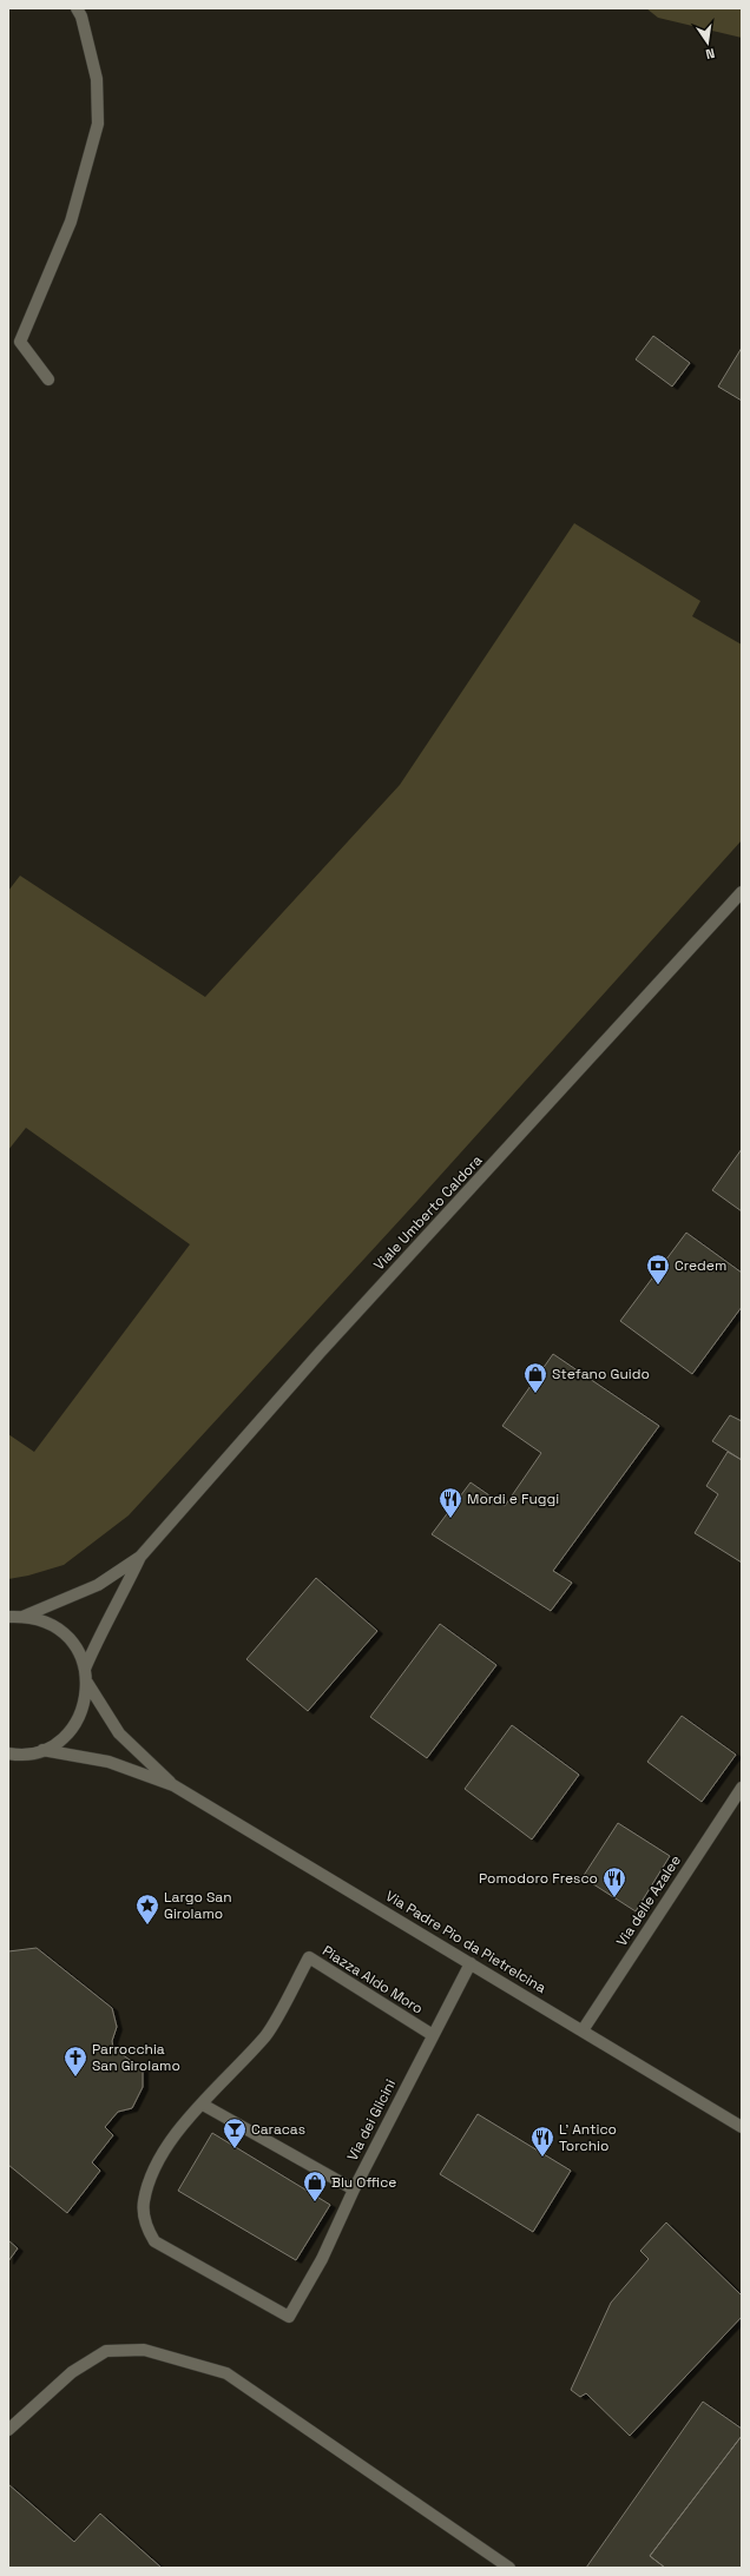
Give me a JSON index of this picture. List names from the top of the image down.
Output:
{
  "streets": {
    "street": [
      "Viale Umberto Caldora",
      "Via delle Azalee",
      "Via Padre Pio da Pietrelcina",
      "Piazza Aldo Moro",
      "Via dei Glicini"
    ]
  },
  "crossings": [
    ["Via delle Azalee", "Via Padre Pio da Pietrelcina"],
    ["Via Padre Pio da Pietrelcina", "Via dei Glicini"],
    ["Piazza Aldo Moro", "Via dei Glicini"]
  ],
  "places": {
    "bank": ["Credem"],
    "shop": ["Stefano Guido", "Blu Office"],
    "restaurant": ["Mordi e Fuggi", "Pomodoro Fresco", "L' Antico Torchio"],
    "place": ["Largo San Girolamo"],
    "church": ["Parrocchia San Girolamo"],
    "bar": ["Caracas"]
  },
  "north": "bottom"
}
